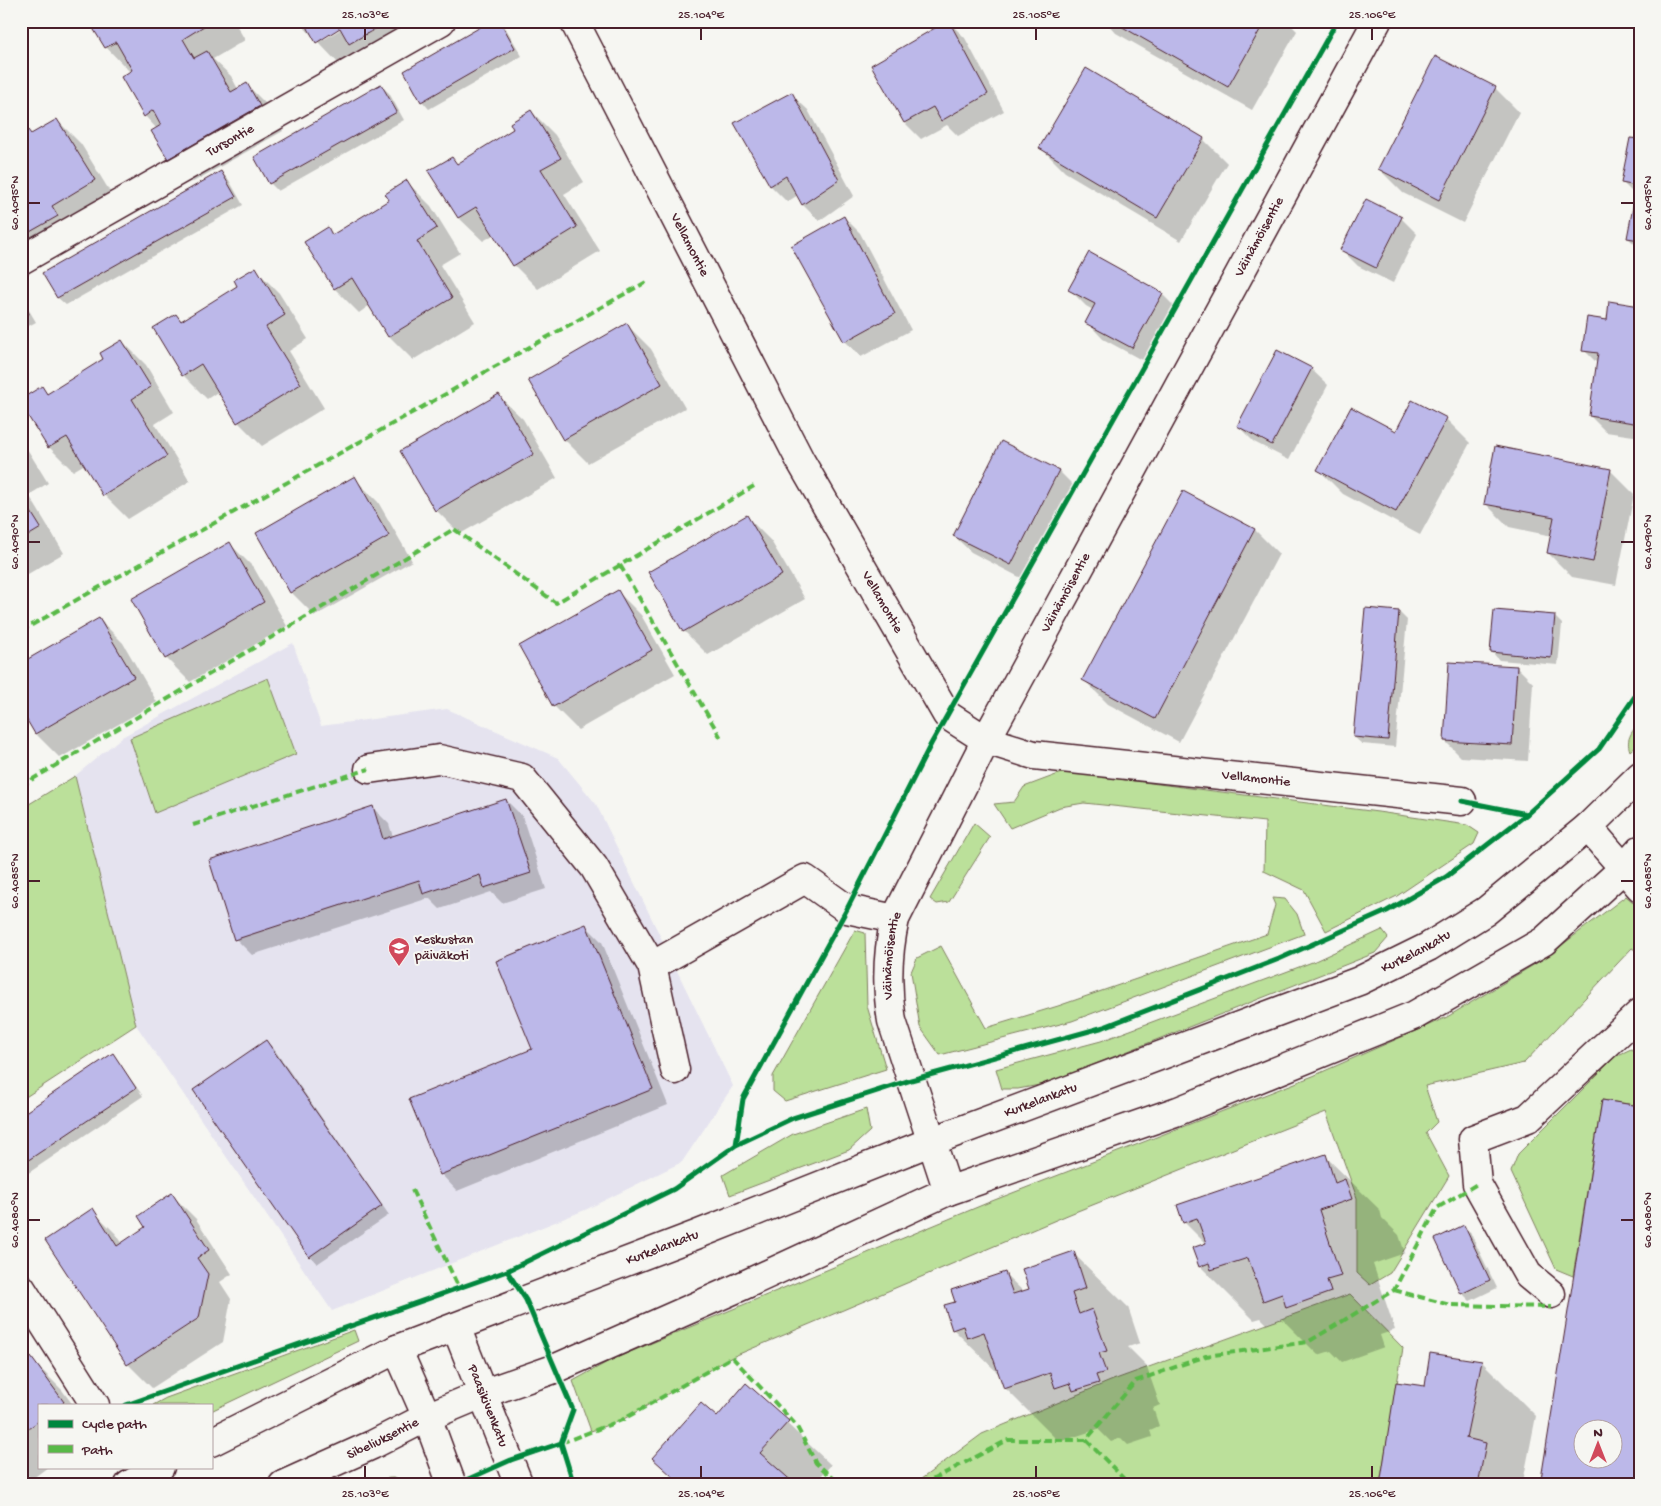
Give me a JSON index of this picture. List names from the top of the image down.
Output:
{
  "streets": {
    "street": [
      "Tursontie",
      "Väinämöisentie",
      "Vellamontie",
      "Kurkelankatu",
      "Paasikivenkatu",
      "Sibeliuksentie"
    ]
  },
  "crossings": [
    ["Väinämöisentie", "Vellamontie"],
    ["Väinämöisentie", "Kurkelankatu"],
    ["Kurkelankatu", "Paasikivenkatu"],
    ["Paasikivenkatu", "Sibeliuksentie"]
  ],
  "places": {
    "school or university": ["Keskustan päiväkoti"]
  },
  "legend": ["Cycle path", "Path"],
  "north": "top",
  "coordinates": [
    "25.103°E",
    "25.104°E",
    "25.105°E",
    "25.106°E",
    "60.4095°N",
    "60.4090°N",
    "60.4085°N",
    "60.4080°N"
  ]
}
